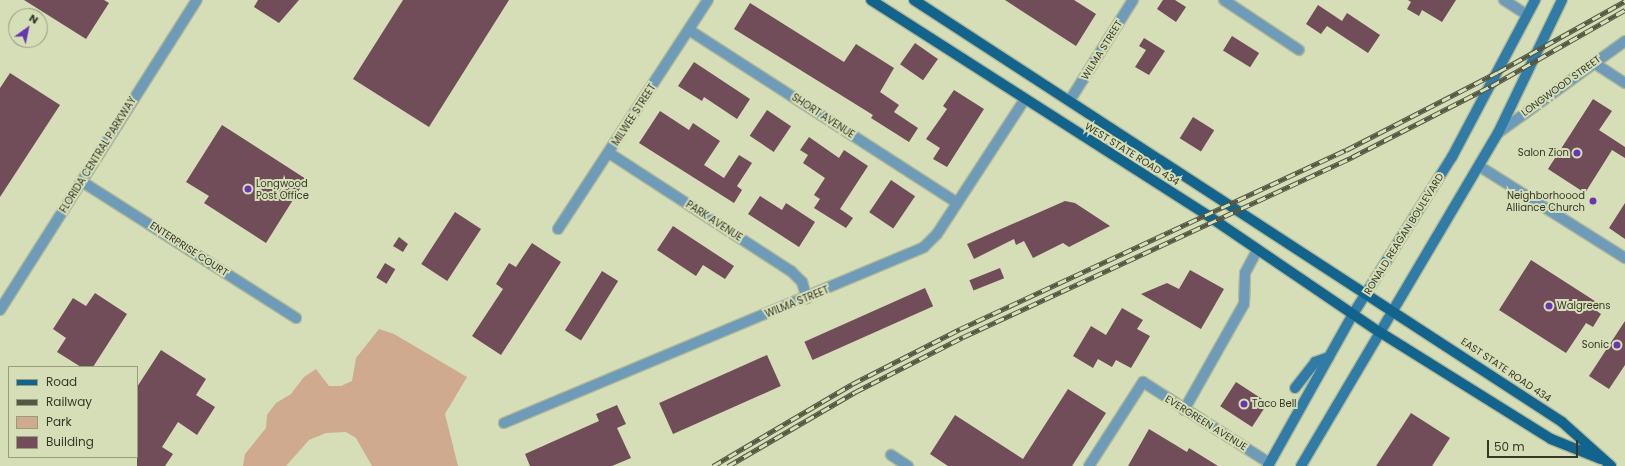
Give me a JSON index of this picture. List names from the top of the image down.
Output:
{
  "streets": {
    "main road": ["WEST STATE ROAD 434", "RONALD REAGAN BOULEVARD", "EAST STATE ROAD 434"],
    "street": [
      "WILMA STREET",
      "LONGWOOD STREET",
      "MILWEE STREET",
      "SHORT AVENUE",
      "FLORIDA CENTRAL PARKWAY",
      "PARK AVENUE",
      "ENTERPRISE COURT",
      "EVERGREEN AVENUE"
    ]
  },
  "crossings": [
    ["WILMA STREET", "SHORT AVENUE"],
    ["WILMA STREET", "WEST STATE ROAD 434"],
    ["WILMA STREET", "PARK AVENUE"],
    ["MILWEE STREET", "SHORT AVENUE"],
    ["MILWEE STREET", "PARK AVENUE"],
    ["WEST STATE ROAD 434", "RONALD REAGAN BOULEVARD"],
    ["WEST STATE ROAD 434", "EAST STATE ROAD 434"],
    ["FLORIDA CENTRAL PARKWAY", "ENTERPRISE COURT"],
    ["RONALD REAGAN BOULEVARD", "EVERGREEN AVENUE"]
  ],
  "places": [
    "Salon Zion",
    "Longwood Post Office",
    "Neighborhoood Alliance Church",
    "Walgreens",
    "Sonic",
    "Taco Bell"
  ],
  "legend": [
    "Road",
    "Railway",
    "Park",
    "Building"
  ],
  "scale_bar": "50 m",
  "north": "top right"
}
